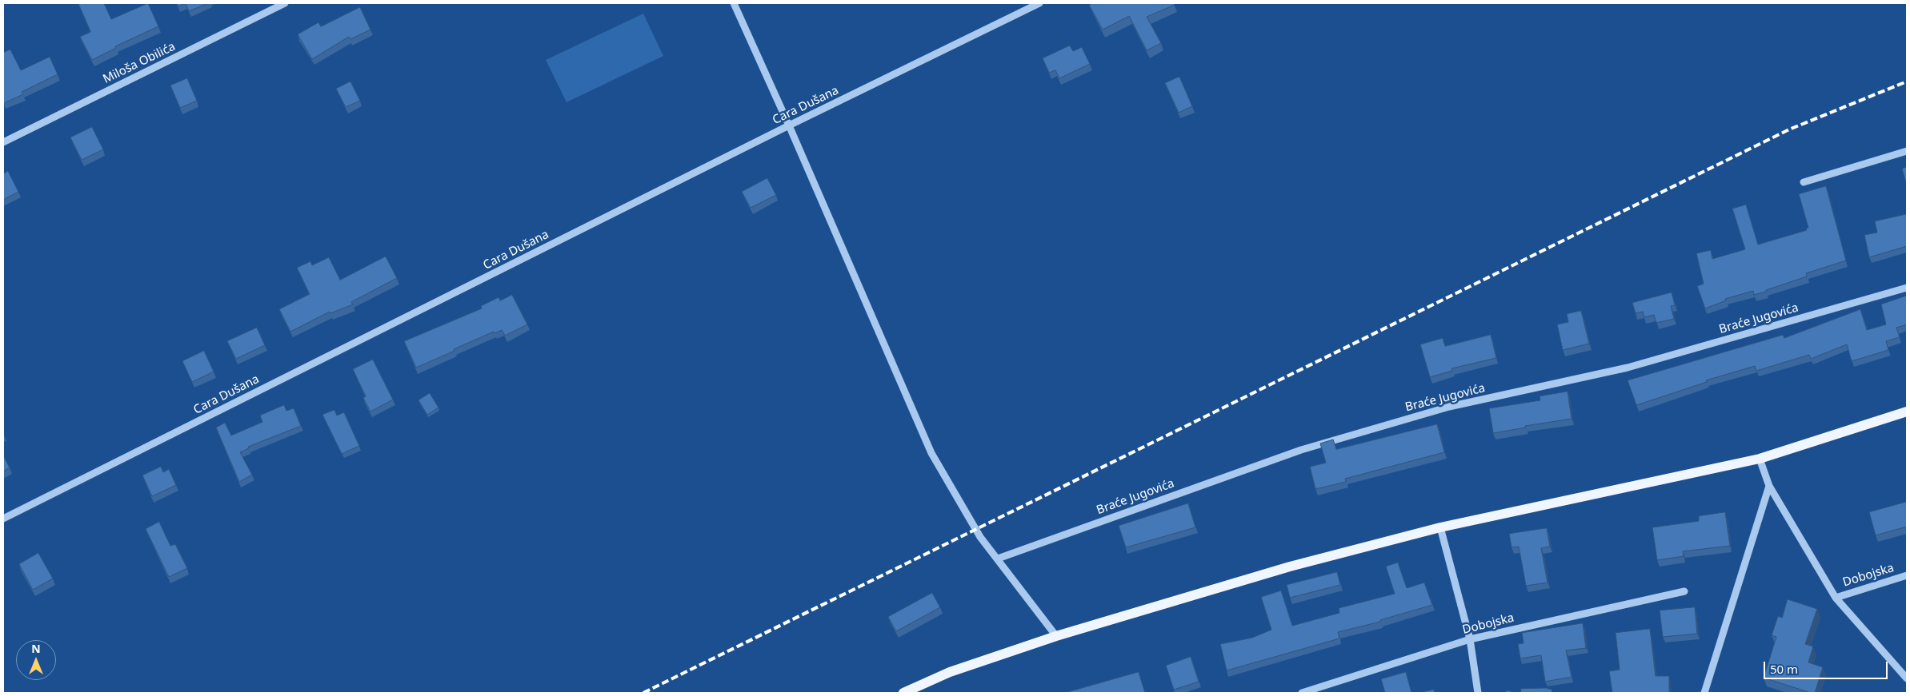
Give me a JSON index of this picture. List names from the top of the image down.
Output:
{
  "streets": {
    "street": [
      "Miloša Obilića",
      "Cara Dušana",
      "Braće Jugovića",
      "Dobojska"
    ]
  },
  "scale_bar": "50 m",
  "north": "top"
}
